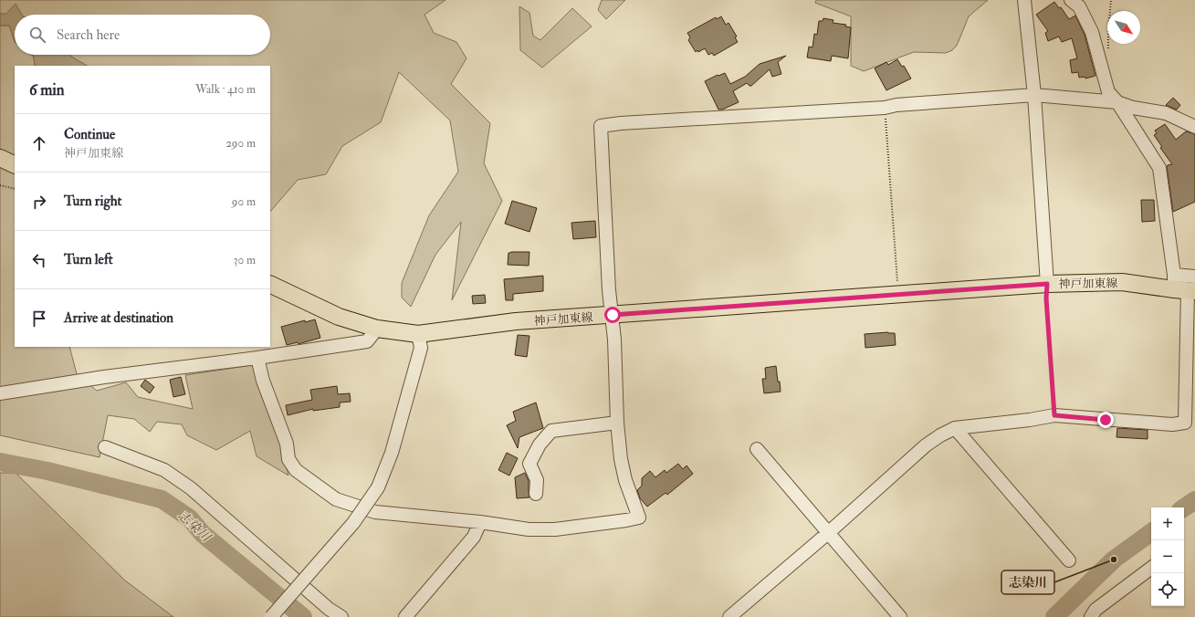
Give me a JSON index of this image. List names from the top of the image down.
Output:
{
  "streets": {
    "main road": ["神戸加東線"]
  },
  "water": ["志染川"],
  "places": ["志染川"],
  "north": "bottom right",
  "page": {
    "search": "Search here",
    "heading": ["6 min", "Walk · 410 m"],
    "list": [
      ["Continue", "神戸加東線", "290 m"],
      ["Turn right", "90 m"],
      ["Turn left", "30 m"],
      "Arrive at destination"
    ],
    "map_buttons": ["+", "−"]
  }
}
